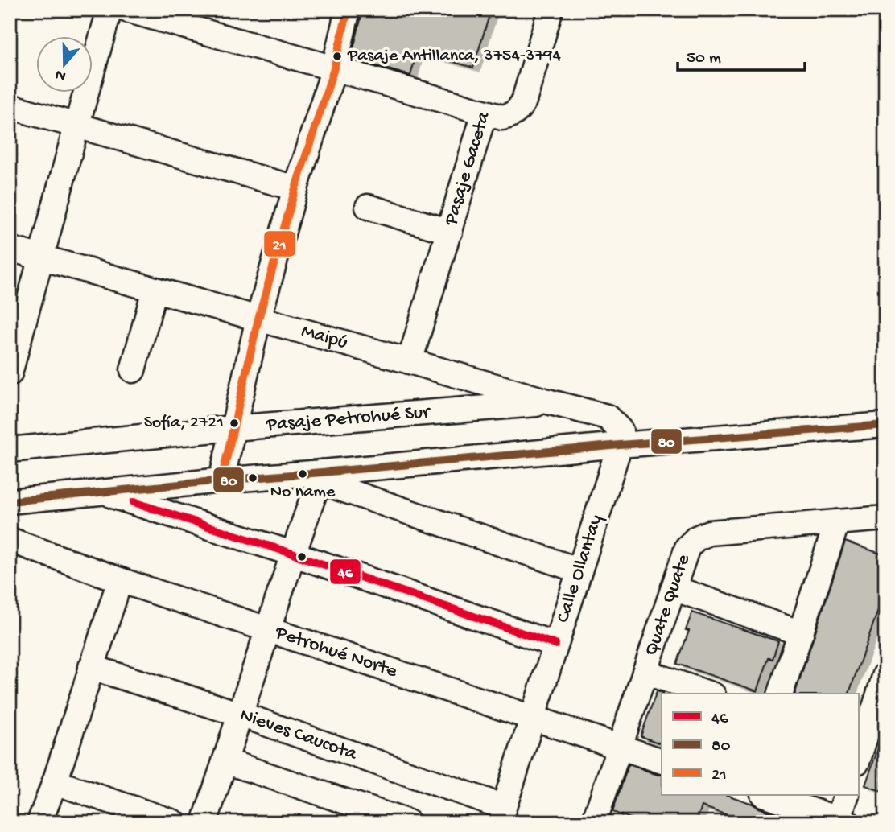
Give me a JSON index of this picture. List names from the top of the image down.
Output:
{
  "streets": {
    "street": [
      "Pasaje Gaceta",
      "Maipú",
      "Pasaje Petrohué Sur",
      "Calle Ollantay",
      "Quate Quate",
      "Petrohué Norte",
      "Nieves Caucota"
    ]
  },
  "crossings": [
    ["Pasaje Gaceta", "Maipú"],
    ["Maipú", "Pasaje Petrohué Sur"],
    ["Maipú", "Calle Ollantay"],
    ["Calle Ollantay", "Petrohué Norte"],
    ["Calle Ollantay", "Nieves Caucota"],
    ["Quate Quate", "Petrohué Norte"]
  ],
  "places": ["Pasaje Antillanca, 3754-3794", "Sofía, 2721", "No name"],
  "lines": ["transit line 21", "transit line 80", "transit line 46"],
  "legend": ["46", "80", "21"],
  "scale_bar": "50 m",
  "north": "bottom"
}
